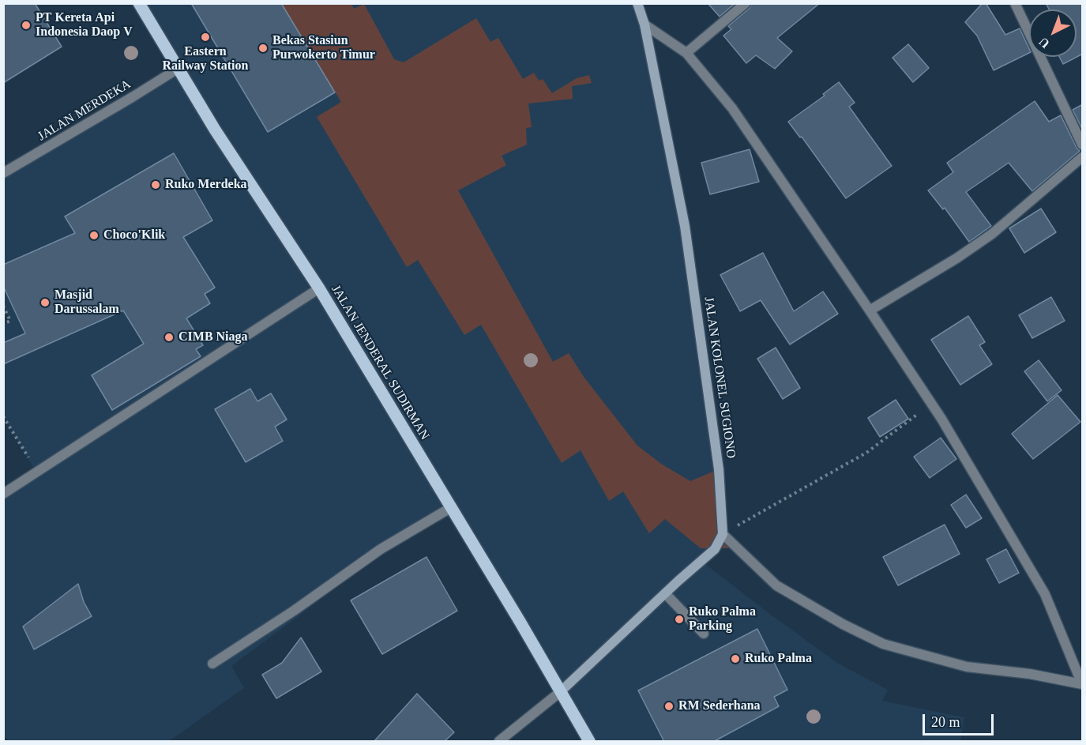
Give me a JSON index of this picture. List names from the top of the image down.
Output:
{
  "streets": {
    "main road": ["JALAN JENDERAL SUDIRMAN", "JALAN KOLONEL SUGIONO"],
    "street": ["JALAN MERDEKA"]
  },
  "crossings": [
    ["JALAN MERDEKA", "JALAN JENDERAL SUDIRMAN"]
  ],
  "places": [
    "PT Kereta Api Indonesia Daop V",
    "Eastern Railway Station",
    "Bekas Stasiun Purwokerto Timur",
    "Ruko Merdeka",
    "Choco'Klik",
    "Masjid Darussalam",
    "CIMB Niaga",
    "Ruko Palma Parking",
    "Ruko Palma",
    "RM Sederhana"
  ],
  "scale_bar": "20 m",
  "north": "bottom left"
}
